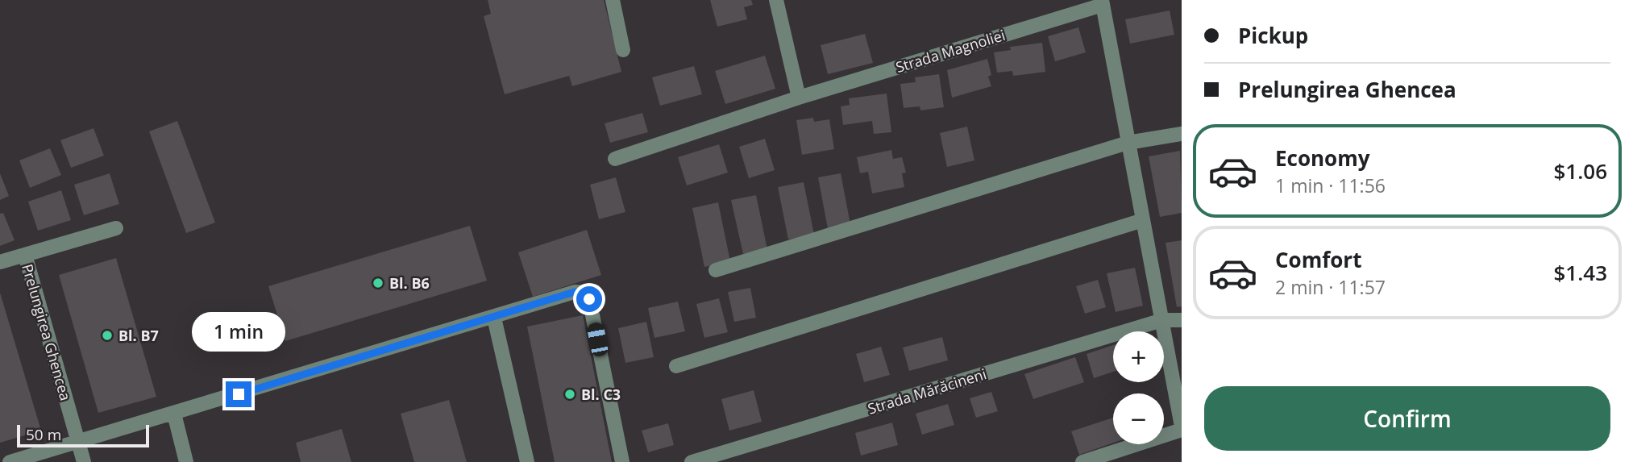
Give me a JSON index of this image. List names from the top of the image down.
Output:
{
  "streets": {
    "street": ["Strada Magnoliei", "Prelungirea Ghencea", "Strada Mărăcineni"]
  },
  "places": ["Bl. B6", "Bl. B7", "Bl. C3"],
  "scale_bar": "50 m",
  "page": {
    "banner": ["Pickup", "Prelungirea Ghencea"],
    "list": [
      {
        "name": "Economy",
        "note": "1 min · 11:56",
        "value": "$1.06"
      },
      {
        "name": "Comfort",
        "note": "2 min · 11:57",
        "value": "$1.43"
      }
    ],
    "bubble": "1 min",
    "map_buttons": ["+", "−"],
    "buttons": "Confirm",
    "scale": "50 m"
  }
}
